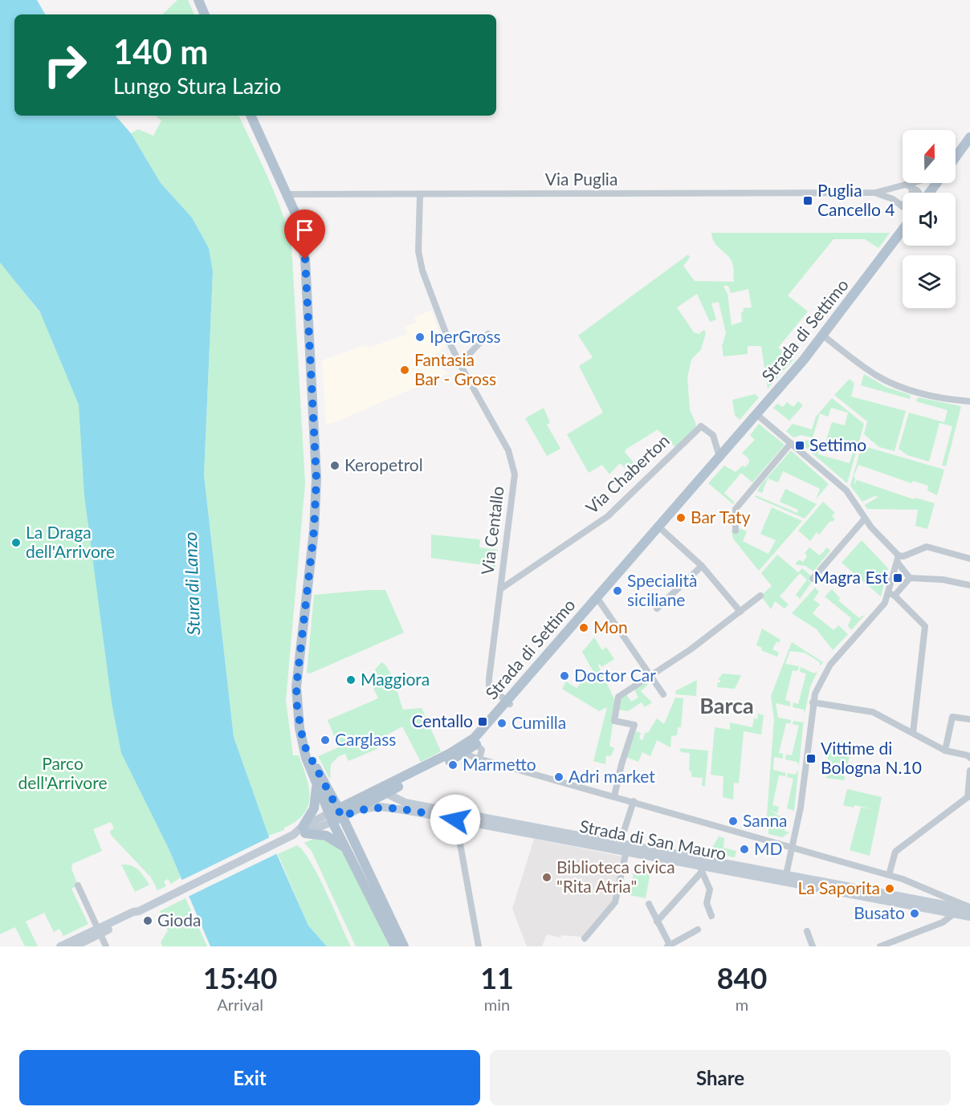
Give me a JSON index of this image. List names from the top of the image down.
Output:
{
  "streets": {
    "main road": ["Strada di Settimo", "Strada di San Mauro"],
    "street": ["Via Puglia", "Via Chaberton", "Via Centallo"]
  },
  "crossings": [
    ["Via Puglia", "Via Centallo"],
    ["Strada di Settimo", "Via Chaberton"],
    ["Strada di Settimo", "Via Centallo"],
    ["Strada di Settimo", "Strada di San Mauro"],
    ["Via Chaberton", "Via Centallo"]
  ],
  "districts": ["Barca"],
  "water": ["Stura di Lanzo"],
  "parks": ["Parco dell'Arrivore"],
  "places": {
    "transit": [
      "Puglia Cancello 4",
      "Settimo",
      "Magra Est",
      "Centallo",
      "Vittime di Bologna N.10"
    ],
    "other": [
      "IperGross",
      "Fantasia Bar - Gross",
      "Keropetrol",
      "Bar Taty",
      "La Draga dell'Arrivore",
      "Specialità siciliane",
      "Mon",
      "Doctor Car",
      "Maggiora",
      "Cumilla",
      "Carglass",
      "Marmetto",
      "Adri market",
      "Sanna",
      "MD",
      "Biblioteca civica \"Rita Atria\"",
      "La Saporita",
      "Busato",
      "Gioda"
    ]
  },
  "north": "top",
  "page": {
    "turn": ["140 m", "Lungo Stura Lazio"],
    "eta": [
      "15:40",
      "Arrival",
      "11",
      "min",
      "840",
      "m"
    ],
    "buttons": ["Exit", "Share"]
  }
}
